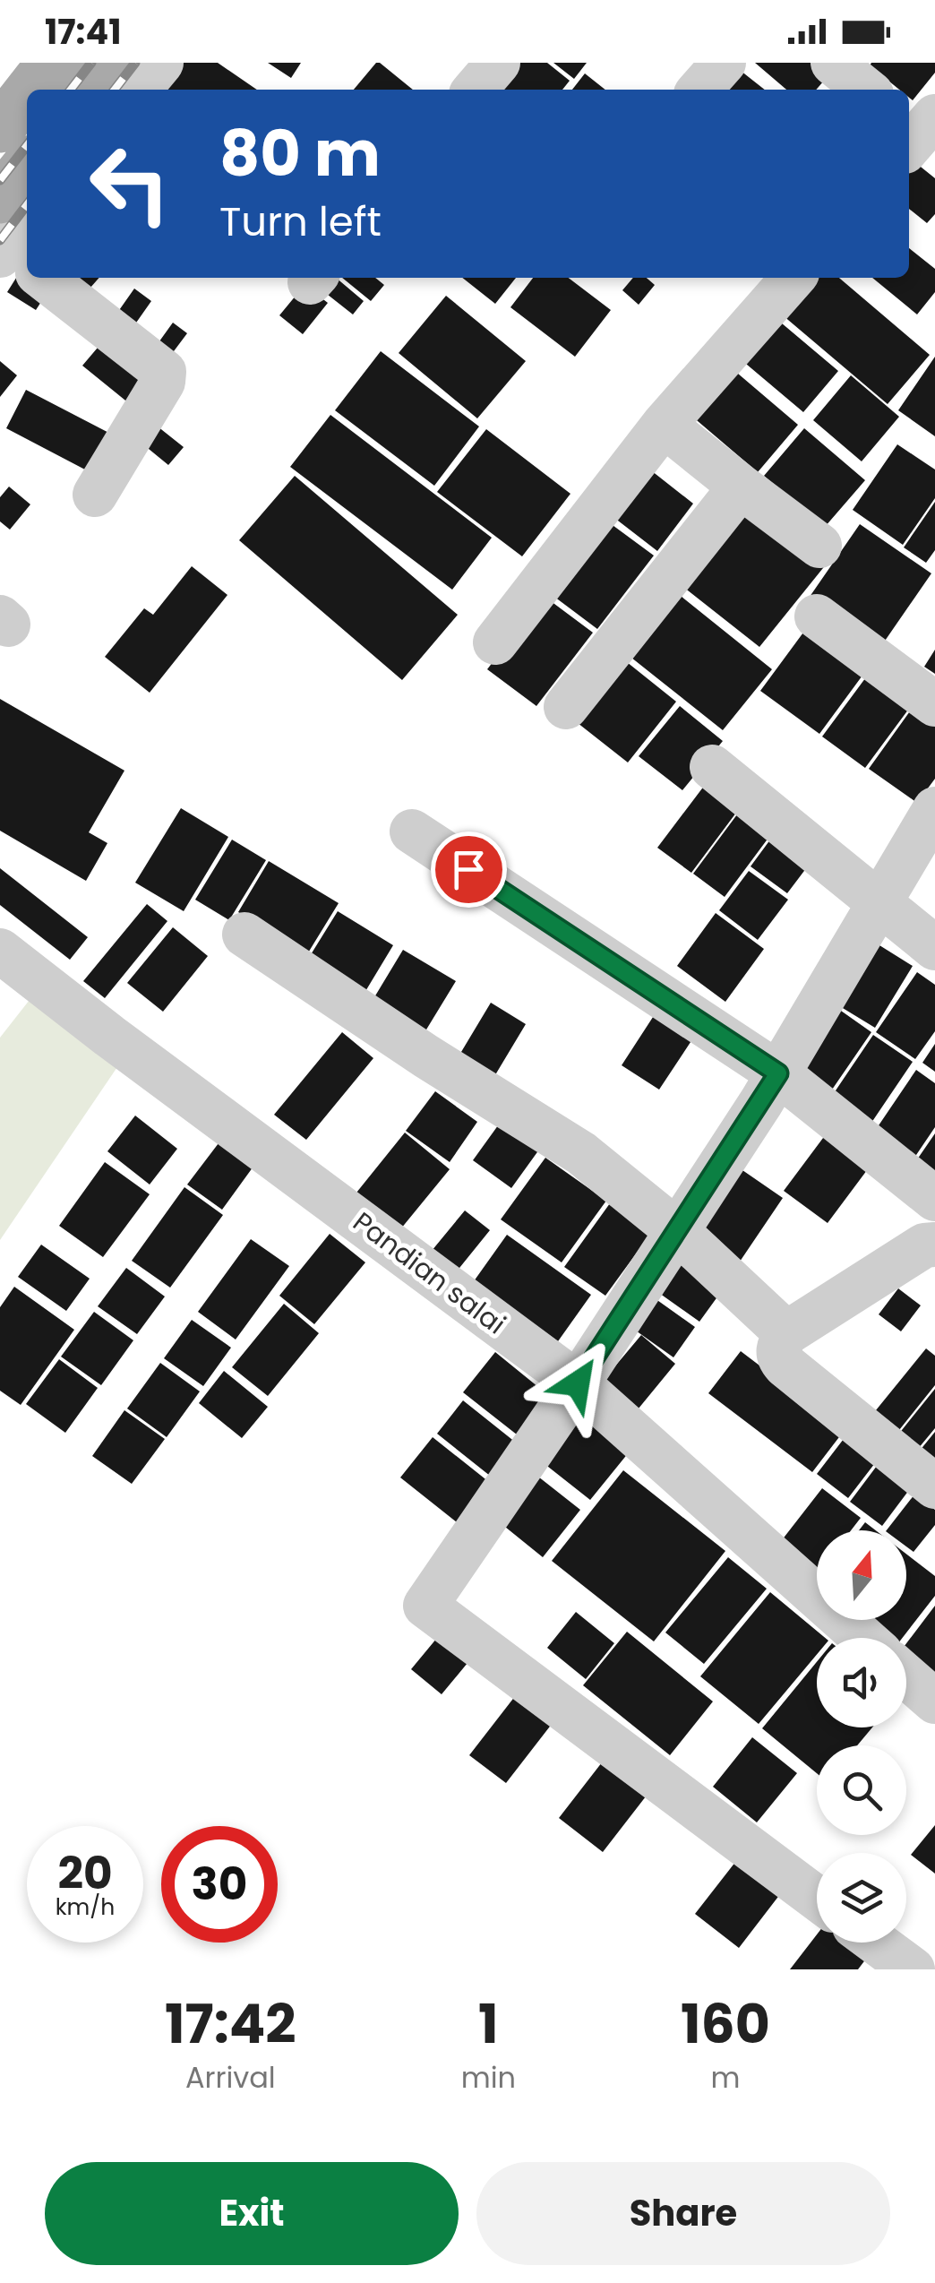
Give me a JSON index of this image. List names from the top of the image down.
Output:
{
  "streets": {
    "street": ["Pandian salai"]
  },
  "north": "top",
  "page": {
    "status": "17:41",
    "turn": ["80 m", "Turn left"],
    "speed": "20 km/h",
    "limit": "30",
    "eta": [
      "17:42",
      "Arrival",
      "1",
      "min",
      "160",
      "m"
    ],
    "buttons": ["Exit", "Share"]
  }
}
